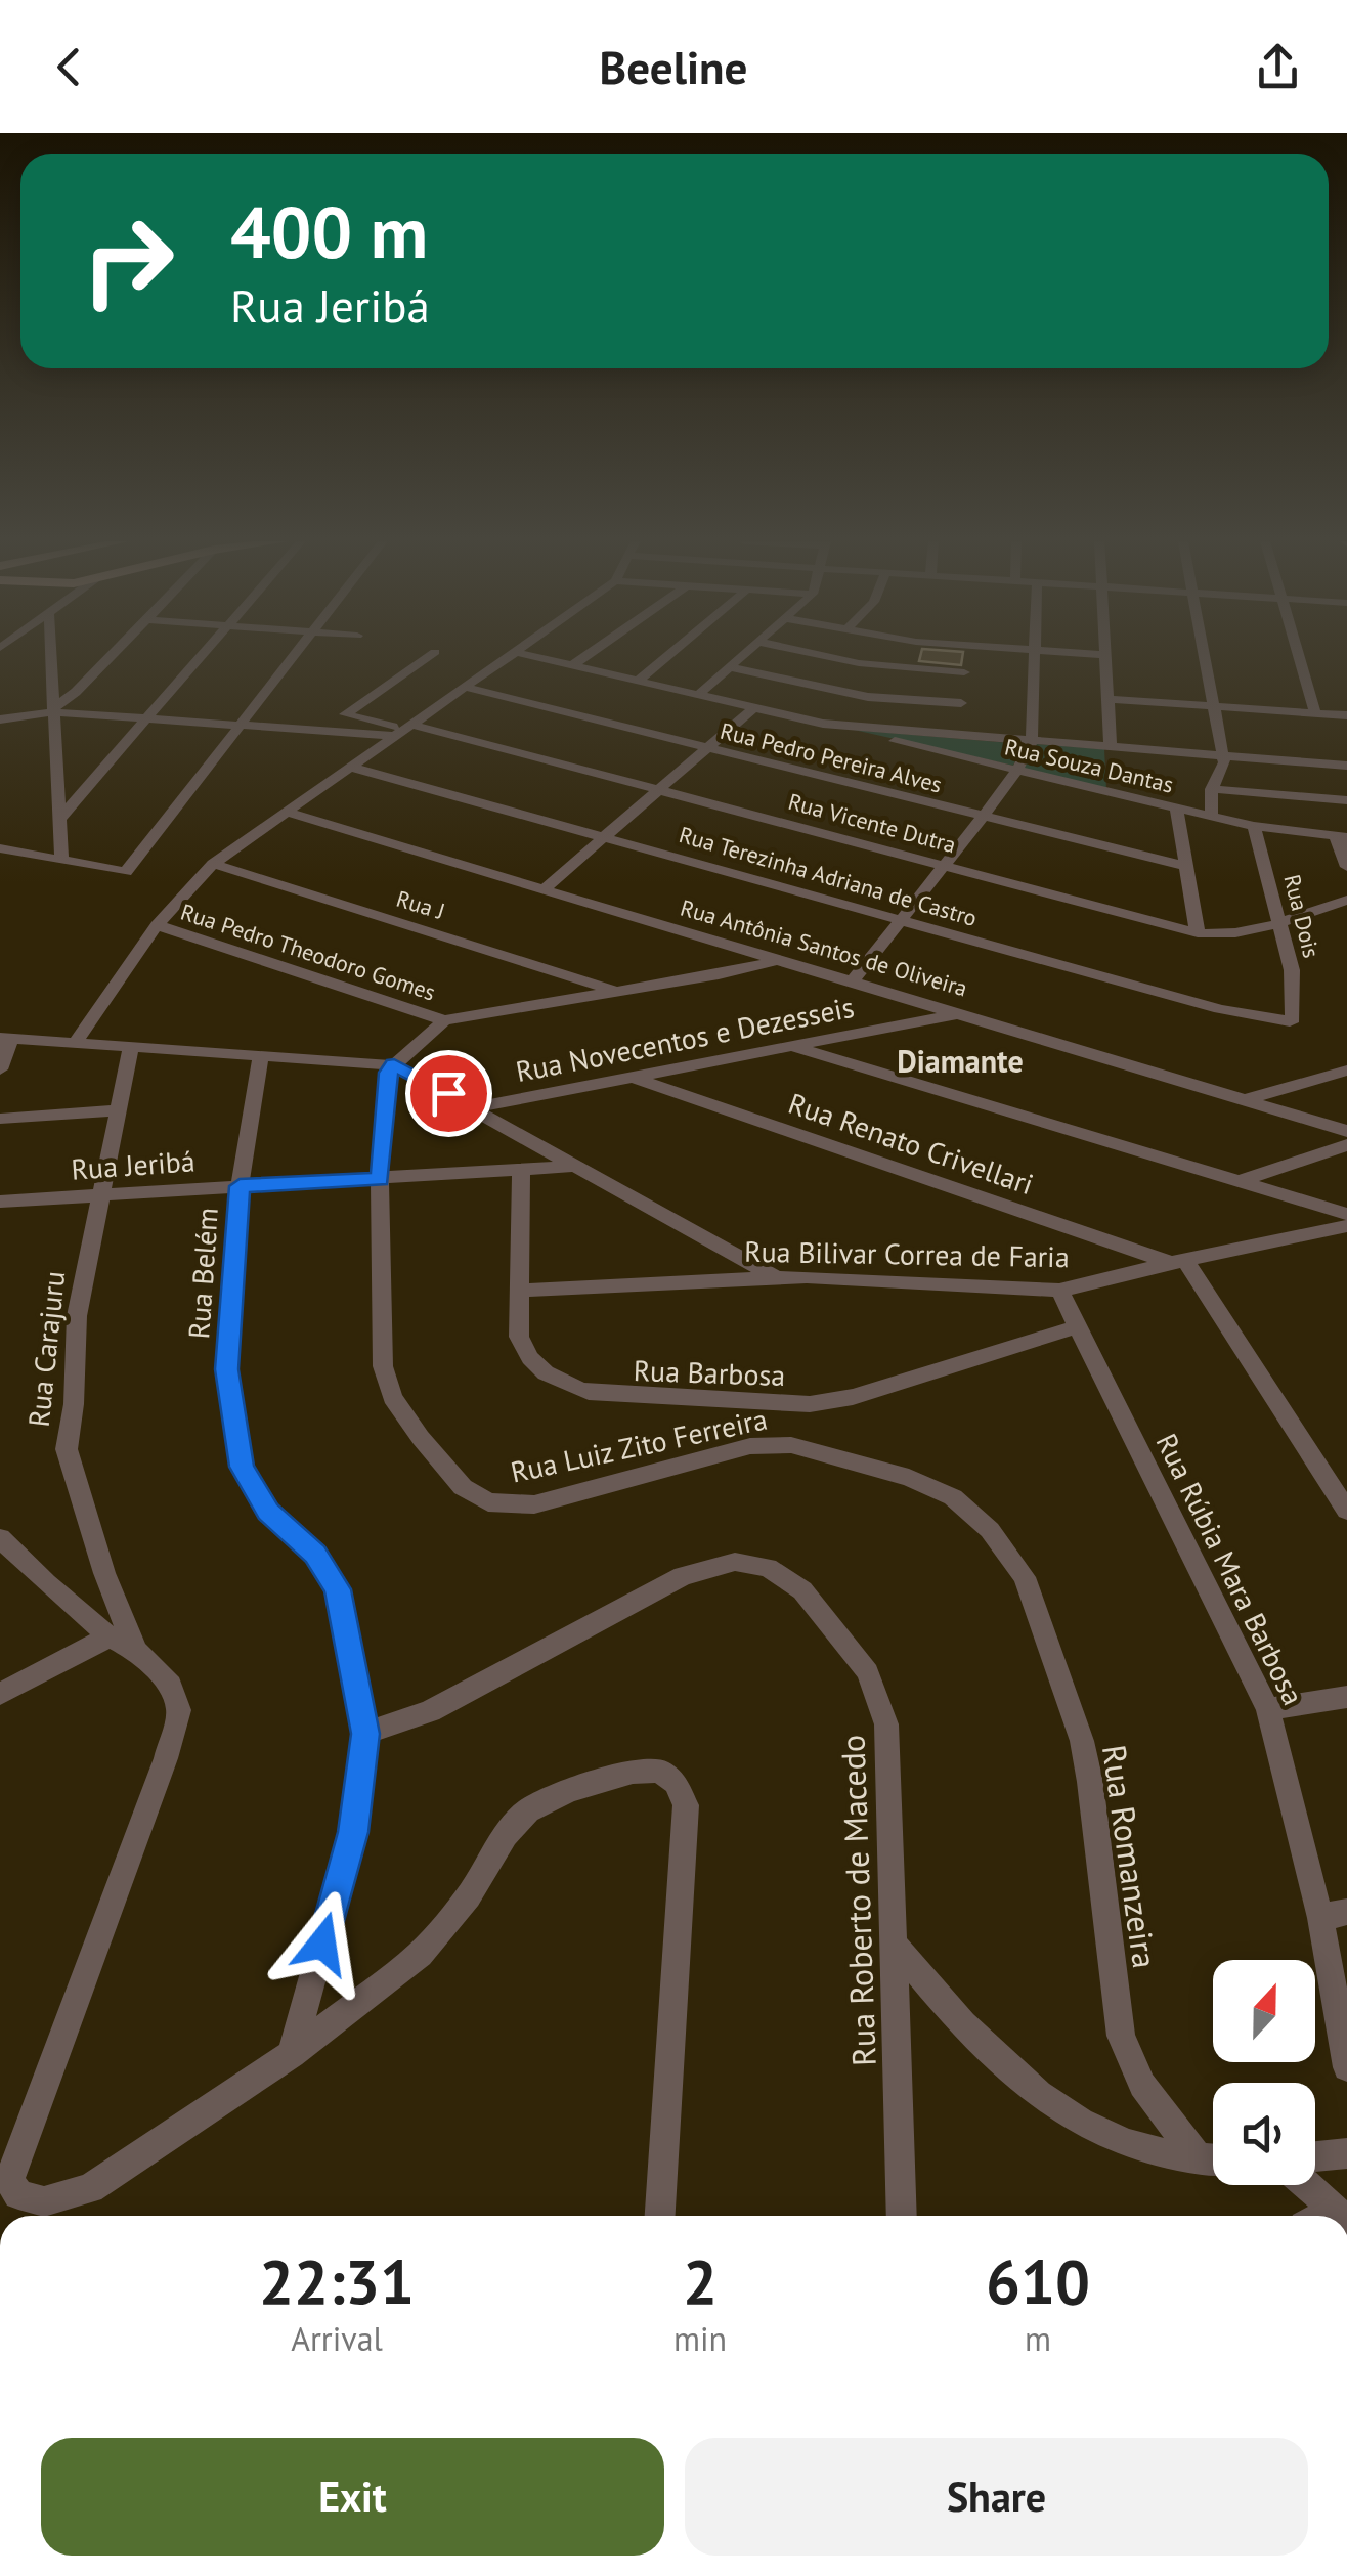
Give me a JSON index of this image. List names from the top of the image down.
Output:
{
  "streets": {
    "street": [
      "Rua Pedro Pereira Alves",
      "Rua Souza Dantas",
      "Rua Vicente Dutra",
      "Rua Terezinha Adriana de Castro",
      "Rua J",
      "Rua Dois",
      "Rua Antônia Santos de Oliveira",
      "Rua Pedro Theodoro Gomes",
      "Rua Novecentos e Dezesseis",
      "Rua Renato Crivellari",
      "Rua Jeribá",
      "Rua Bilivar Correa de Faria",
      "Rua Belém",
      "Rua Carajuru",
      "Rua Barbosa",
      "Rua Luiz Zito Ferreira",
      "Rua Rúbia Mara Barbosa",
      "Rua Romanzeira",
      "Rua Roberto de Macedo"
    ]
  },
  "crossings": [
    ["Rua Souza Dantas", "Rua Dois"],
    ["Rua Vicente Dutra", "Rua Dois"],
    ["Rua Terezinha Adriana de Castro", "Rua Dois"],
    ["Rua Antônia Santos de Oliveira", "Rua Novecentos e Dezesseis"],
    ["Rua Novecentos e Dezesseis", "Rua Renato Crivellari"],
    ["Rua Renato Crivellari", "Rua Bilivar Correa de Faria"],
    ["Rua Jeribá", "Rua Belém"],
    ["Rua Jeribá", "Rua Carajuru"],
    ["Rua Jeribá", "Rua Barbosa"],
    ["Rua Jeribá", "Rua Luiz Zito Ferreira"],
    ["Rua Bilivar Correa de Faria", "Rua Barbosa"],
    ["Rua Bilivar Correa de Faria", "Rua Rúbia Mara Barbosa"],
    ["Rua Belém", "Rua Roberto de Macedo"],
    ["Rua Barbosa", "Rua Rúbia Mara Barbosa"],
    ["Rua Luiz Zito Ferreira", "Rua Romanzeira"]
  ],
  "districts": ["Diamante"],
  "north": "top",
  "page": {
    "header": "Beeline",
    "turn": ["400 m", "Rua Jeribá"],
    "eta": [
      "22:31",
      "Arrival",
      "2",
      "min",
      "610",
      "m"
    ],
    "buttons": ["Exit", "Share"]
  }
}
